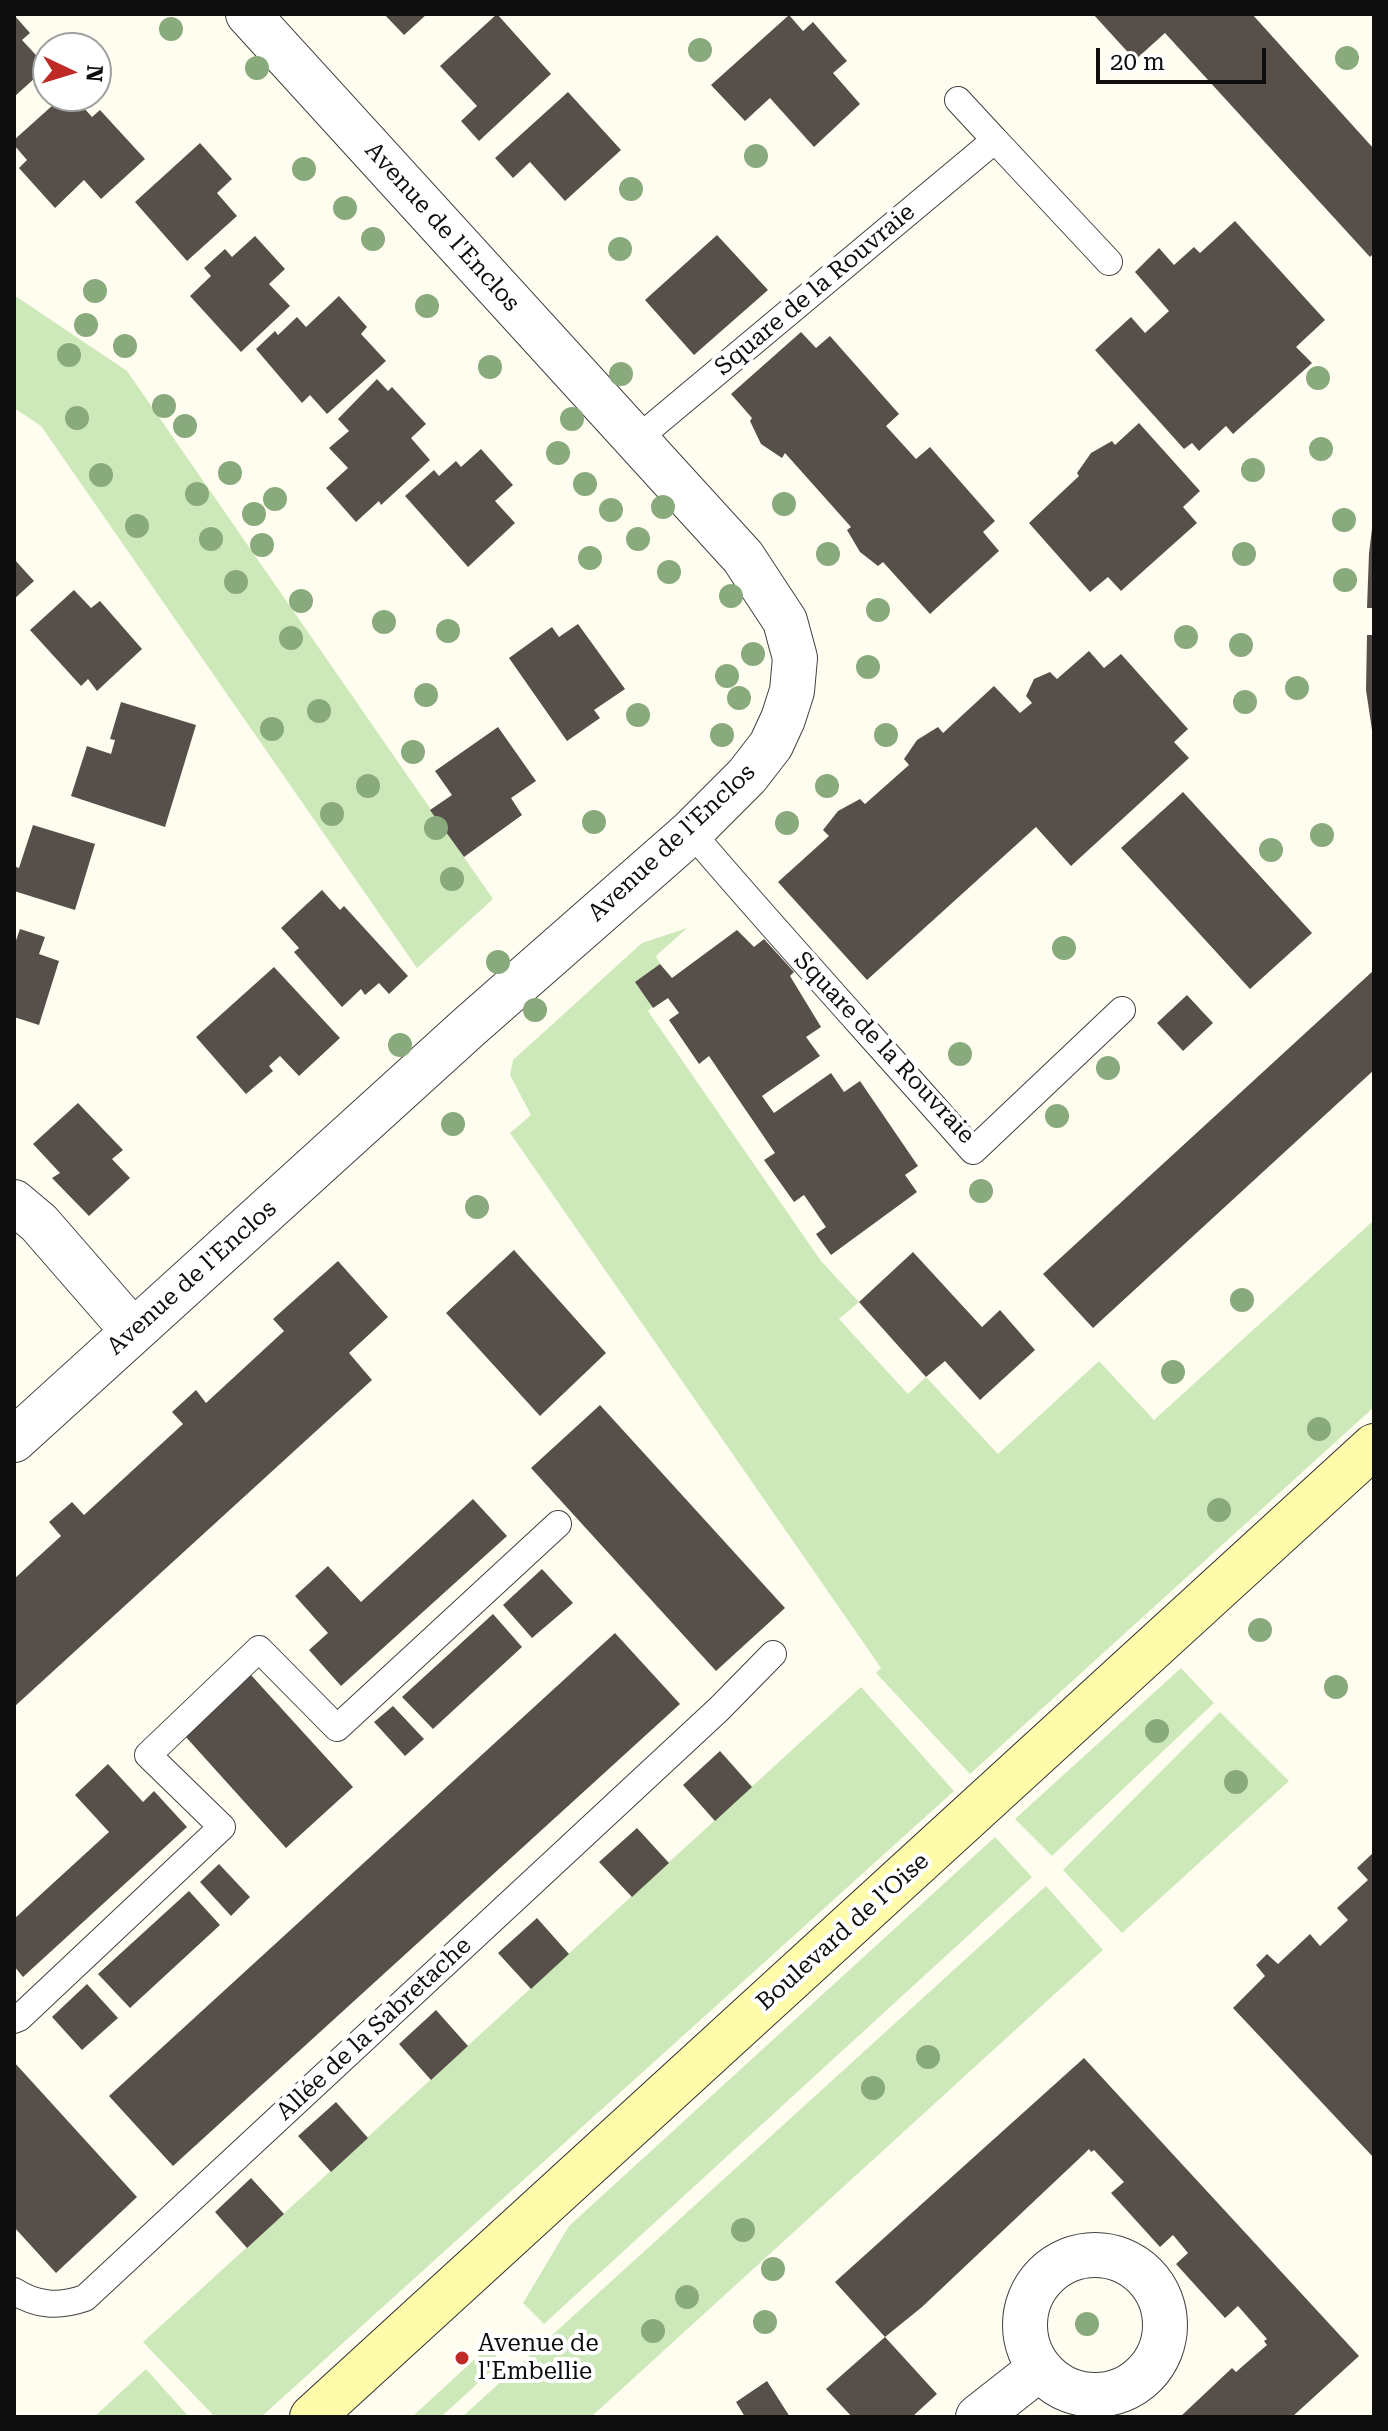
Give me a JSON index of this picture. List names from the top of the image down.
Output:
{
  "streets": {
    "main road": ["Boulevard de l'Oise"],
    "street": ["Avenue de l'Enclos"],
    "lane": ["Square de la Rouvraie", "Allée de la Sabretache"]
  },
  "crossings": [
    ["Avenue de l'Enclos", "Square de la Rouvraie"]
  ],
  "places": ["Avenue de l'Embellie"],
  "scale_bar": "20 m",
  "north": "right"
}
